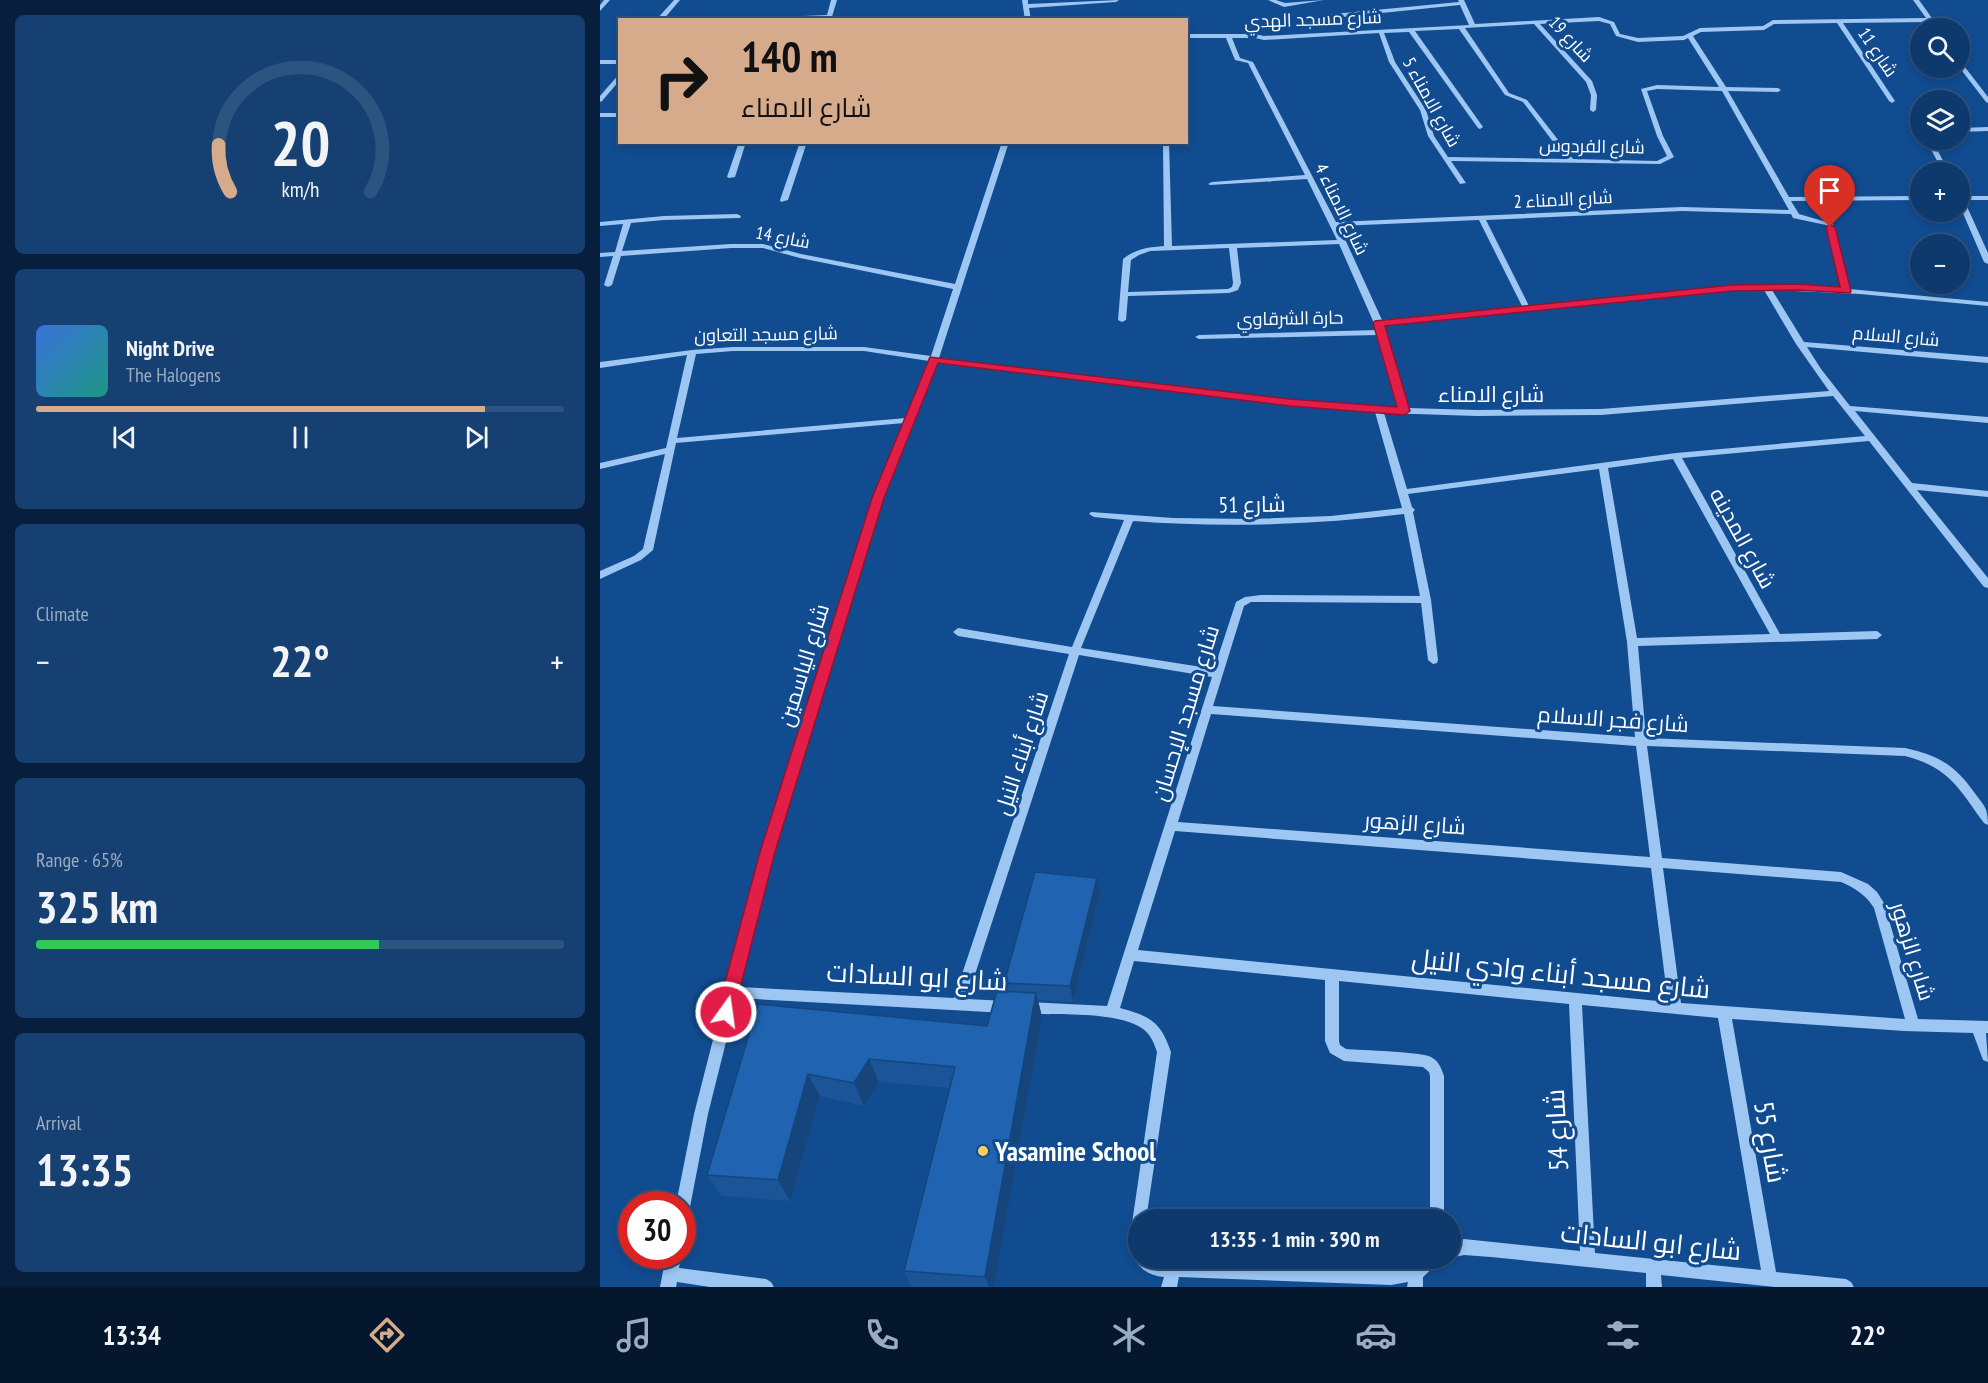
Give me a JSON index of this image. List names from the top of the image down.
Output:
{
  "streets": {
    "street": [
      "شارع مسجد الهدي",
      "شارع 19",
      "شارع 11",
      "شارع الامناء 5",
      "شارع الفردوس",
      "شارع الامناء 2",
      "شارع الامناء 4",
      "شارع 14",
      "حارة الشرقاوي",
      "شارع مسجد التعاون",
      "شارع السلام",
      "شارع الامناء",
      "شارع 51",
      "شارع المدينه",
      "شارع الياسمين",
      "شارع مسجد الإحسان",
      "شارع فجر الاسلام",
      "شارع أبناء النيل",
      "شارع الزهور",
      "شارع مسجد أبناء وادي النيل",
      "شارع ابو السادات",
      "شارع 54",
      "شارع 55"
    ]
  },
  "crossings": [
    ["شارع مسجد الهدي", "شارع 19"],
    ["شارع مسجد الهدي", "شارع 11"],
    ["شارع مسجد الهدي", "شارع الامناء 5"],
    ["شارع مسجد الهدي", "شارع الامناء 4"],
    ["شارع الامناء 5", "شارع الفردوس"],
    ["شارع الامناء 2", "شارع الامناء 4"],
    ["شارع الامناء 2", "حارة الشرقاوي"],
    ["شارع الامناء 4", "حارة الشرقاوي"],
    ["شارع الامناء 4", "شارع الامناء"],
    ["شارع 14", "شارع الياسمين"],
    ["شارع مسجد التعاون", "شارع الامناء"],
    ["شارع مسجد التعاون", "شارع الياسمين"],
    ["شارع الامناء", "شارع الياسمين"],
    ["شارع 51", "شارع أبناء النيل"],
    ["شارع الياسمين", "شارع ابو السادات"],
    ["شارع مسجد الإحسان", "شارع فجر الاسلام"],
    ["شارع مسجد الإحسان", "شارع الزهور"],
    ["شارع مسجد الإحسان", "شارع مسجد أبناء وادي النيل"],
    ["شارع مسجد الإحسان", "شارع ابو السادات"],
    ["شارع أبناء النيل", "شارع ابو السادات"],
    ["شارع الزهور", "شارع مسجد أبناء وادي النيل"],
    ["شارع مسجد أبناء وادي النيل", "شارع 54"],
    ["شارع مسجد أبناء وادي النيل", "شارع 55"],
    ["شارع ابو السادات", "شارع 54"],
    ["شارع ابو السادات", "شارع 55"]
  ],
  "places": ["Yasamine School"],
  "page": {
    "map_buttons": ["+", "−"],
    "turn": ["140 m", "شارع الامناء"],
    "song": ["Night Drive", "The Halogens"],
    "tile": [
      "Climate",
      ["Range · 65%", "325 km"],
      ["Arrival", "13:35"]
    ],
    "heat": ["−", "22°", "+"],
    "limit": "30",
    "trip": "13:35 · 1 min · 390 m",
    "tabs": ["13:34", "22°"],
    "gauge": ["20", "km/h"]
  }
}
